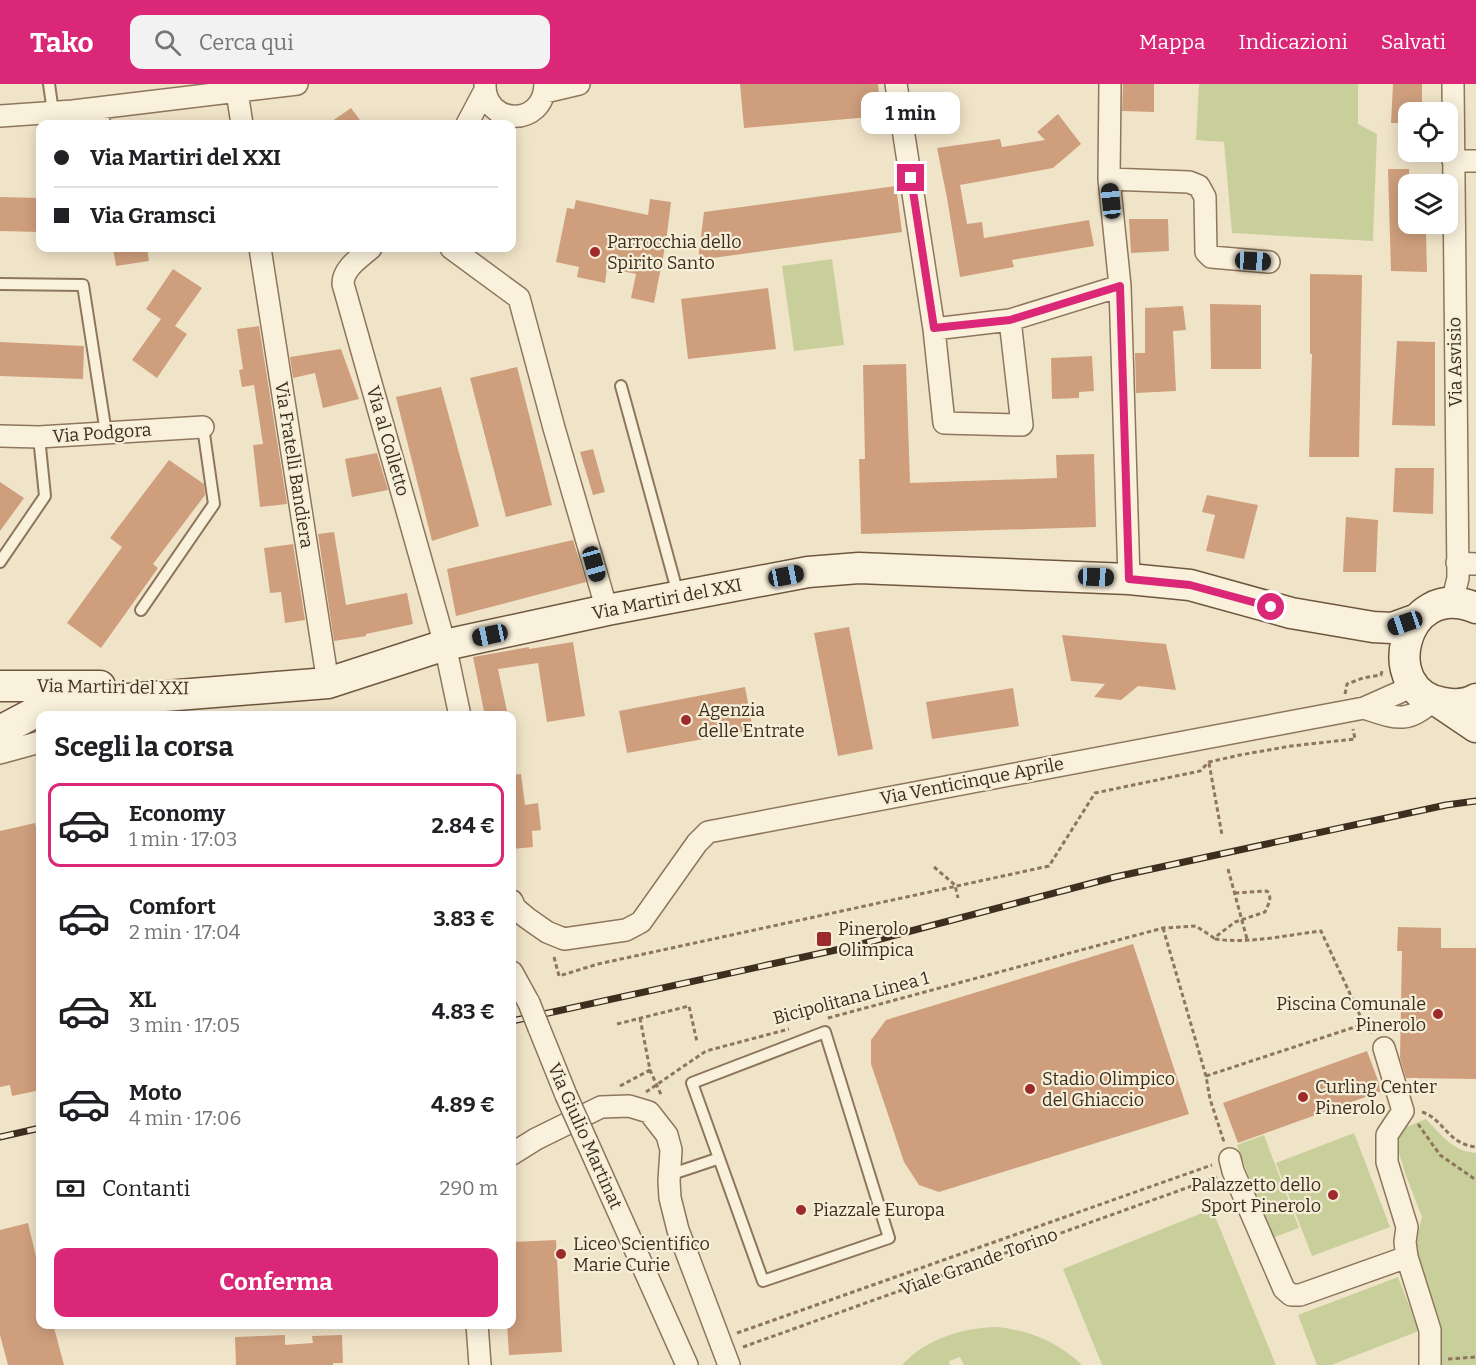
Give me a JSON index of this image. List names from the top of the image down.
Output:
{
  "streets": {
    "street": [
      "Via Asvisio",
      "Via Podgora",
      "Via al Colletto",
      "Via Fratelli Bandiera",
      "Via Martiri del XXI",
      "Via Venticinque Aprile",
      "Via Giulio Martinat"
    ],
    "path": ["Bicipolitana Linea 1", "Viale Grande Torino"]
  },
  "crossings": [
    ["Via Asvisio", "Via Martiri del XXI"],
    ["Via al Colletto", "Via Martiri del XXI"],
    ["Via Fratelli Bandiera", "Via Martiri del XXI"]
  ],
  "places": {
    "other": [
      "Parrocchia dello Spirito Santo",
      "Agenzia delle Entrate",
      "Piscina Comunale Pinerolo",
      "Stadio Olimpico del Ghiaccio",
      "Curling Center Pinerolo",
      "Palazzetto dello Sport Pinerolo",
      "Piazzale Europa",
      "Liceo Scientifico Marie Curie"
    ],
    "transit": ["Pinerolo Olimpica"]
  },
  "page": {
    "header": "Tako",
    "search": "Cerca qui",
    "nav": ["Mappa", "Indicazioni", "Salvati"],
    "bubble": "1 min",
    "banner": ["Via Martiri del XXI", "Via Gramsci"],
    "heading": "Scegli la corsa",
    "list": [
      {
        "name": "Economy",
        "note": "1 min · 17:03",
        "value": "2.84 €"
      },
      {
        "name": "Comfort",
        "note": "2 min · 17:04",
        "value": "3.83 €"
      },
      {
        "name": "XL",
        "note": "3 min · 17:05",
        "value": "4.83 €"
      },
      {
        "name": "Moto",
        "note": "4 min · 17:06",
        "value": "4.89 €"
      }
    ],
    "pay": ["Contanti", "290 m"],
    "buttons": "Conferma"
  }
}
